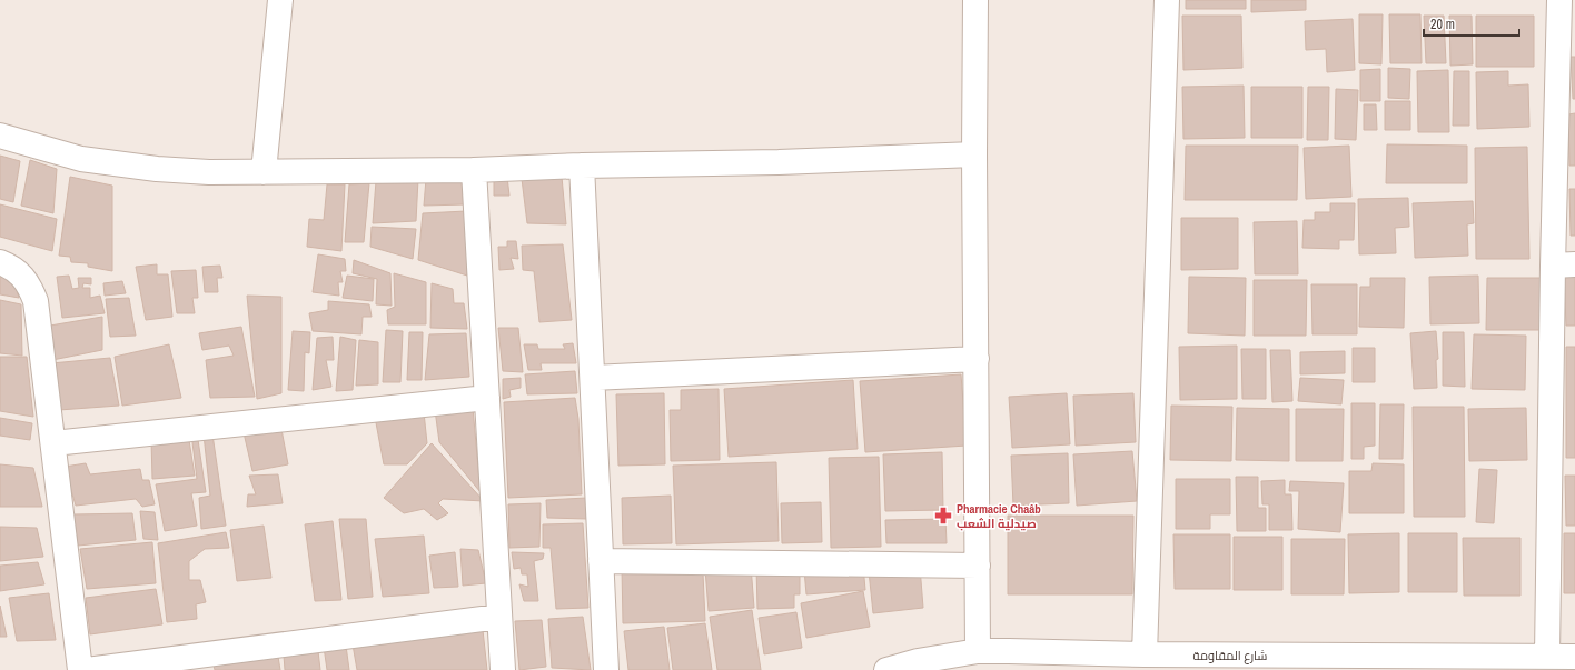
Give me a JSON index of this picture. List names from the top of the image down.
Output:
{
  "streets": {
    "street": ["شارع المقاومة"]
  },
  "places": {
    "pharmacy": ["Pharmacie Chaâb صيدلية الشعب"]
  },
  "scale_bar": "20 m"
}
